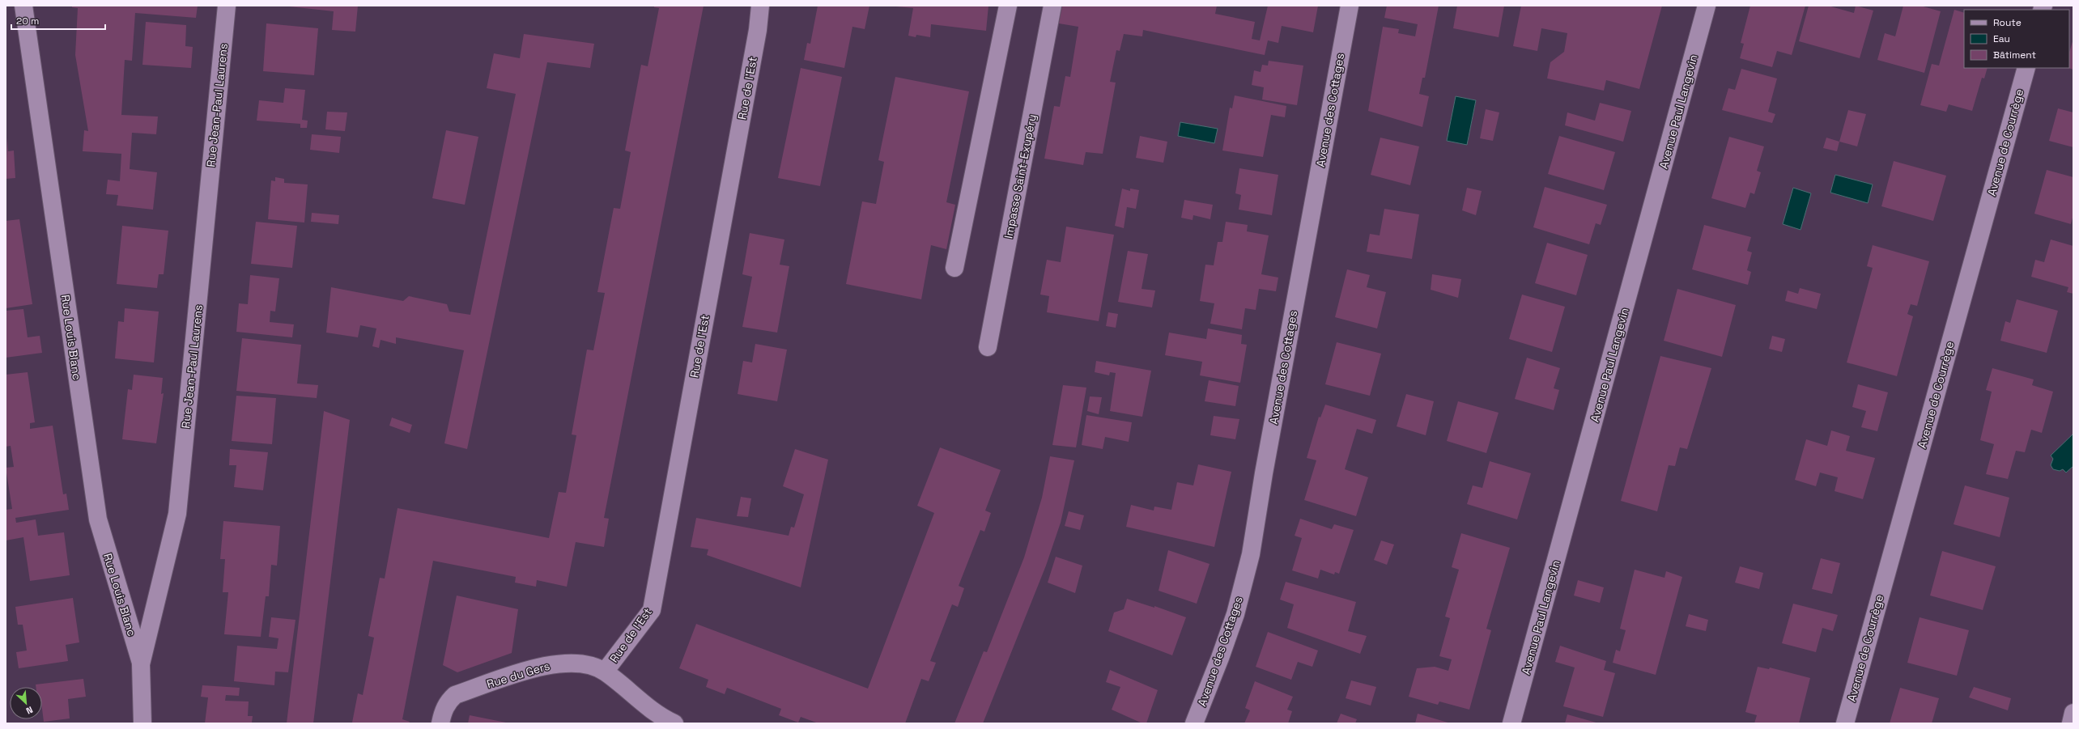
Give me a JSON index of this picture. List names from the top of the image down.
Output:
{
  "streets": {
    "street": [
      "Rue de l'Est",
      "Rue Jean-Paul Laurens",
      "Avenue des Cottages",
      "Avenue Paul Langevin",
      "Avenue de Courrège",
      "Impasse Saint-Exupéry",
      "Rue Louis Blanc",
      "Rue du Gers"
    ]
  },
  "crossings": [
    ["Rue de l'Est", "Rue du Gers"],
    ["Rue Jean-Paul Laurens", "Rue Louis Blanc"]
  ],
  "legend": ["Route", "Eau", "Bâtiment"],
  "scale_bar": "20 m",
  "north": "bottom right"
}
